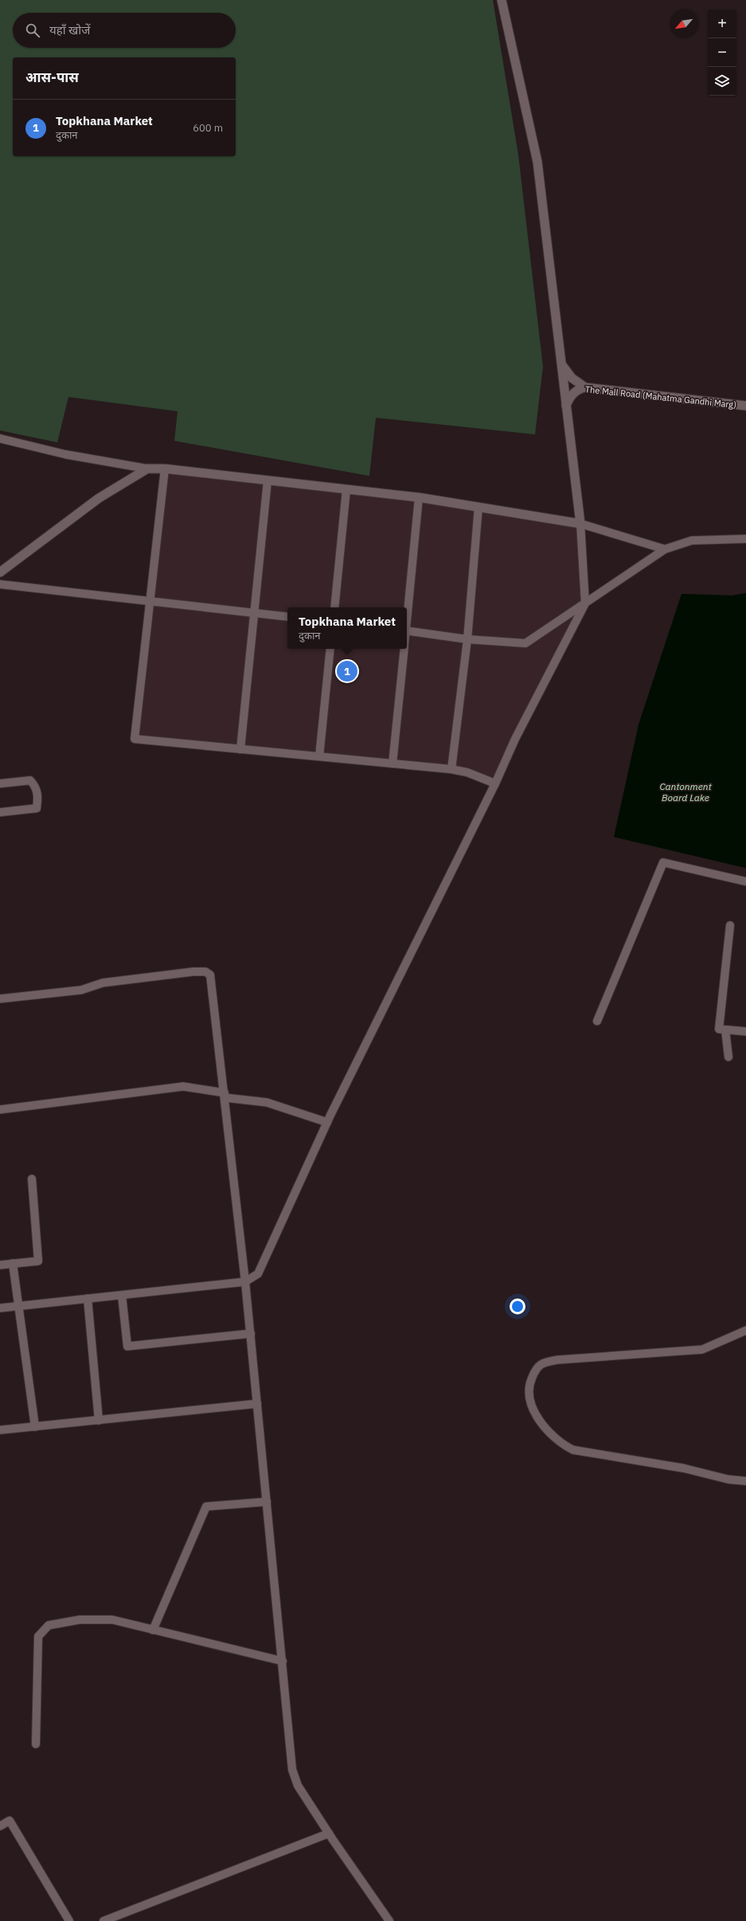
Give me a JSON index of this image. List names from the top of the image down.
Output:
{
  "streets": {
    "street": ["The Mall Road (Mahatma Gandhi Marg)"]
  },
  "water": ["Cantonment Board Lake"],
  "north": "bottom left",
  "page": {
    "map_buttons": ["+", "−"],
    "search": "यहाँ खोजें",
    "heading": "आस-पास",
    "list": [
      {
        "mark": "1",
        "name": "Topkhana Market",
        "note": "दुकान",
        "value": "600 m"
      }
    ],
    "popup": ["Topkhana Market", "दुकान"],
    "pins": "1"
  }
}
